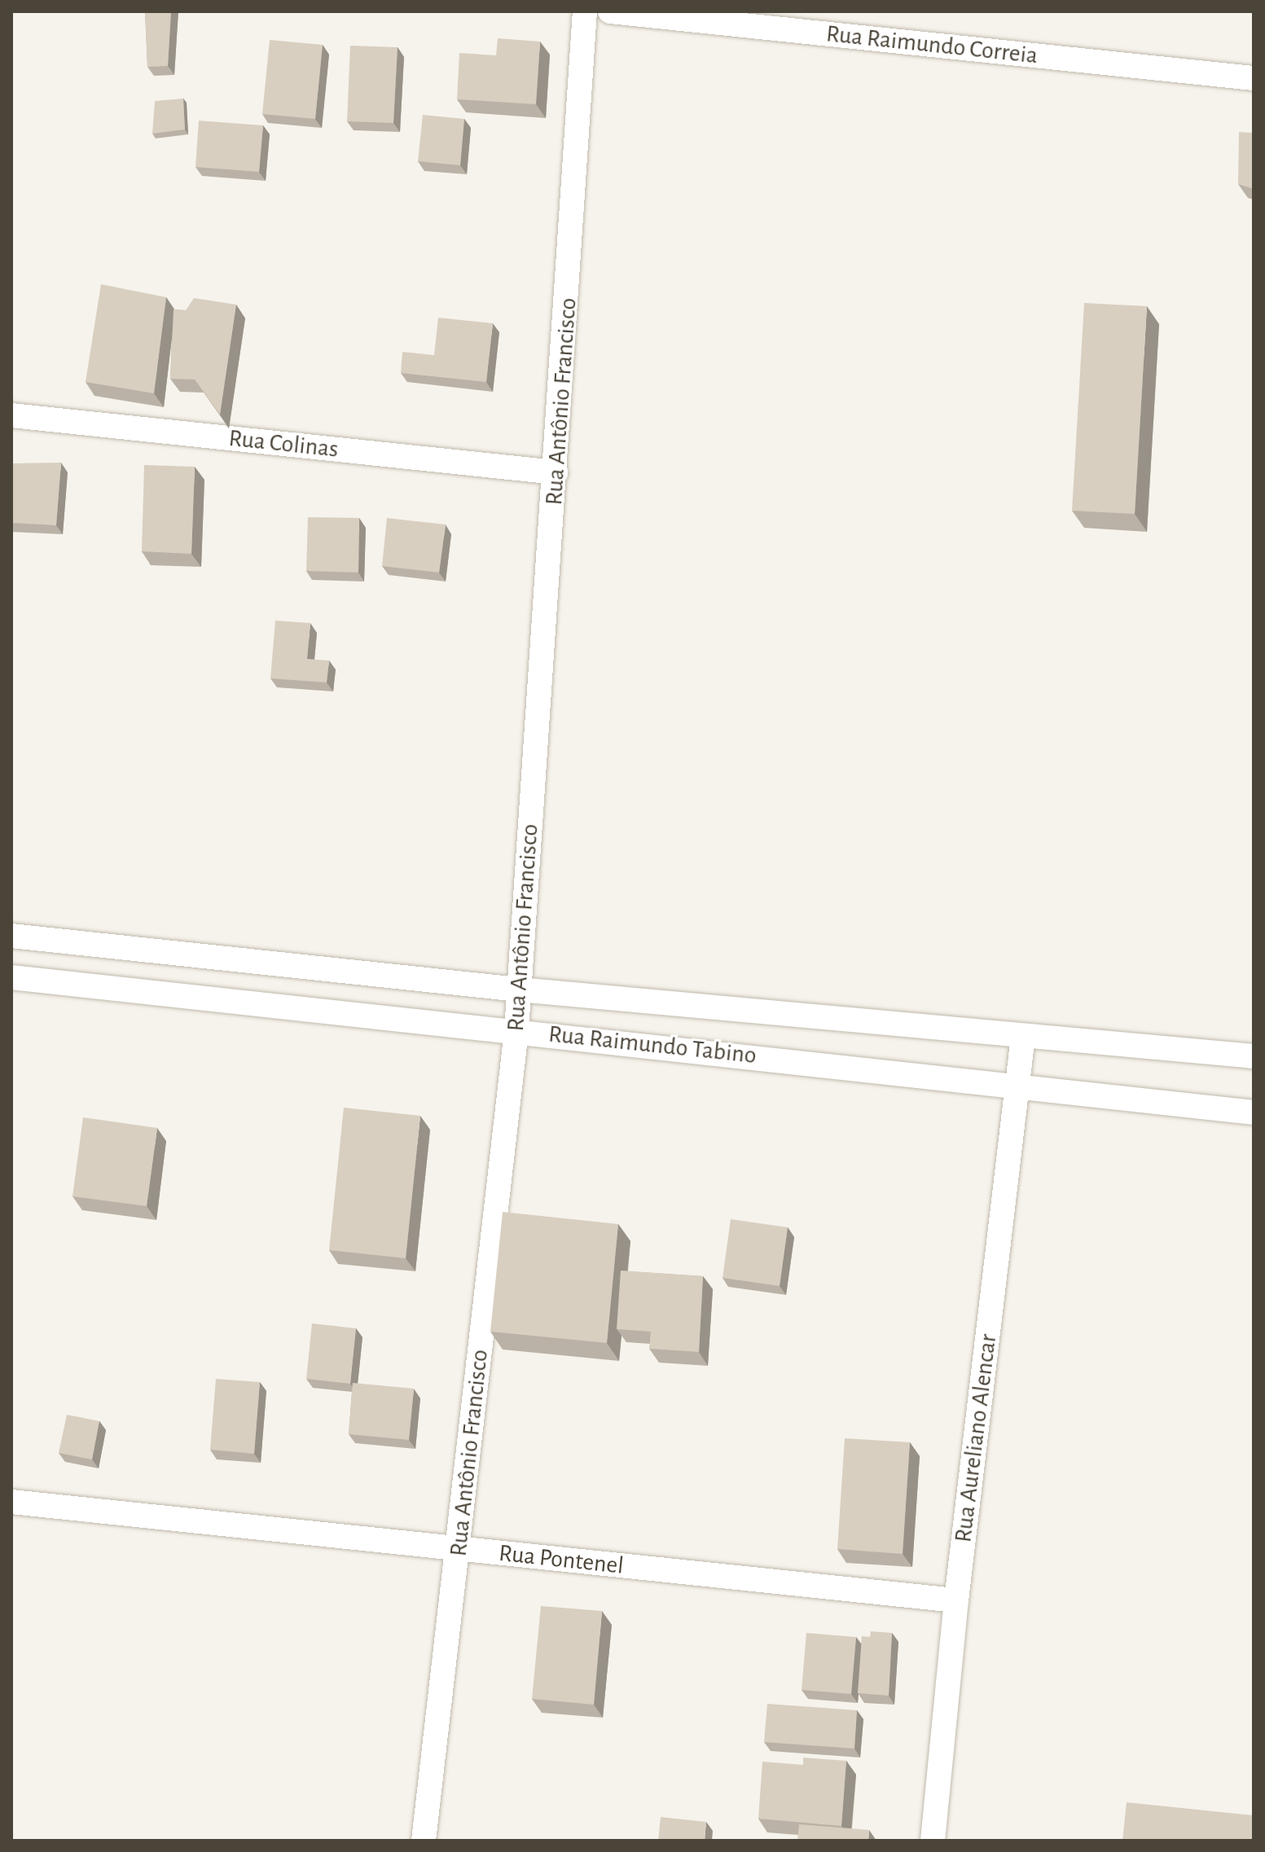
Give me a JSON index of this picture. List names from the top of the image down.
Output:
{
  "streets": {
    "street": [
      "Rua Raimundo Correia",
      "Rua Antônio Francisco",
      "Rua Colinas",
      "Rua Raimundo Tabino",
      "Rua Aureliano Alencar",
      "Rua Pontenel"
    ]
  },
  "crossings": [
    ["Rua Antônio Francisco", "Rua Colinas"],
    ["Rua Antônio Francisco", "Rua Raimundo Tabino"],
    ["Rua Antônio Francisco", "Rua Pontenel"],
    ["Rua Raimundo Tabino", "Rua Aureliano Alencar"],
    ["Rua Aureliano Alencar", "Rua Pontenel"]
  ]
}
